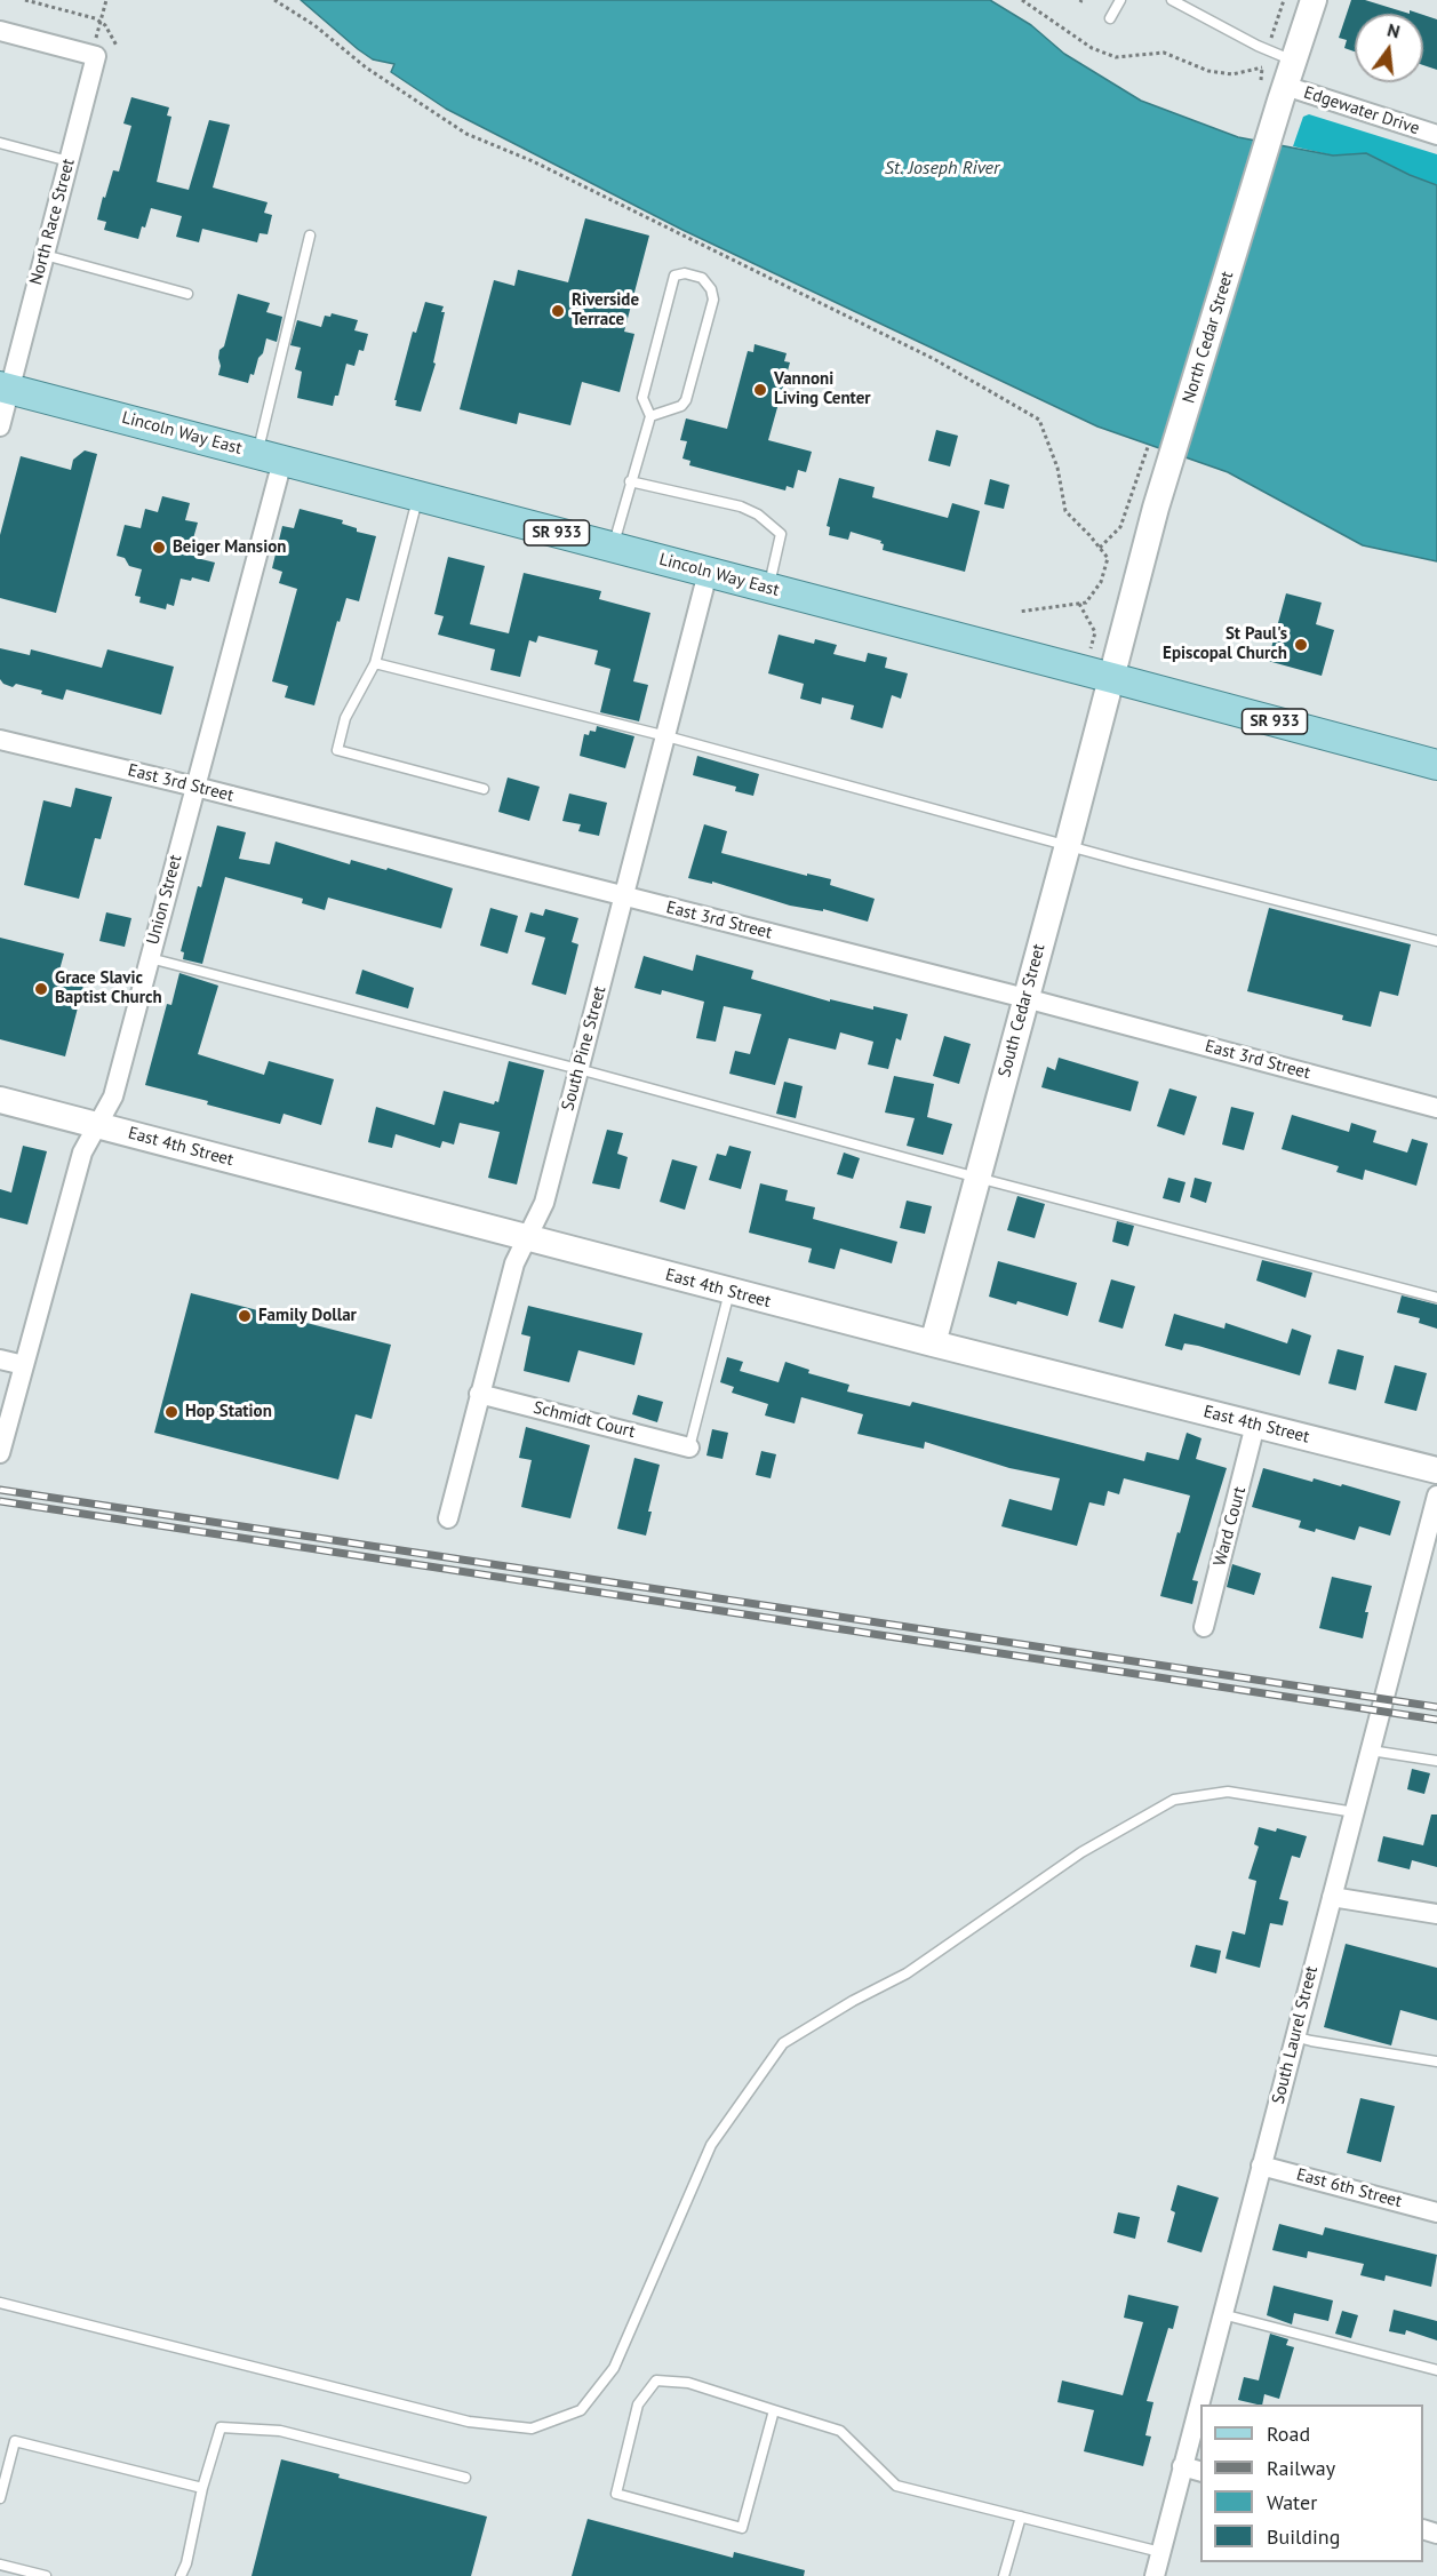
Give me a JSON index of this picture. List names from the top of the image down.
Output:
{
  "streets": {
    "main road": ["Lincoln Way East", "SR 933"],
    "street": [
      "Edgewater Drive",
      "North Race Street",
      "North Cedar Street",
      "East 3rd Street",
      "Union Street",
      "South Cedar Street",
      "South Pine Street",
      "East 4th Street",
      "Schmidt Court",
      "Ward Court",
      "South Laurel Street",
      "East 6th Street"
    ]
  },
  "crossings": [
    ["Edgewater Drive", "North Cedar Street"],
    ["North Race Street", "Lincoln Way East"],
    ["North Cedar Street", "Lincoln Way East"],
    ["North Cedar Street", "South Cedar Street"],
    ["Lincoln Way East", "Union Street"],
    ["Lincoln Way East", "South Cedar Street"],
    ["Lincoln Way East", "South Pine Street"],
    ["East 3rd Street", "Union Street"],
    ["East 3rd Street", "South Cedar Street"],
    ["East 3rd Street", "South Pine Street"],
    ["Union Street", "East 4th Street"],
    ["South Cedar Street", "East 4th Street"],
    ["South Pine Street", "East 4th Street"],
    ["South Pine Street", "Schmidt Court"],
    ["East 4th Street", "Ward Court"],
    ["South Laurel Street", "East 6th Street"]
  ],
  "water": ["St. Joseph River"],
  "places": [
    "Riverside Terrace",
    "Vannoni Living Center",
    "Beiger Mansion",
    "St Paul's Episcopal Church",
    "Grace Slavic Baptist Church",
    "Family Dollar",
    "Hop Station"
  ],
  "legend": [
    "Road",
    "Railway",
    "Water",
    "Building"
  ],
  "north": "top"
}
